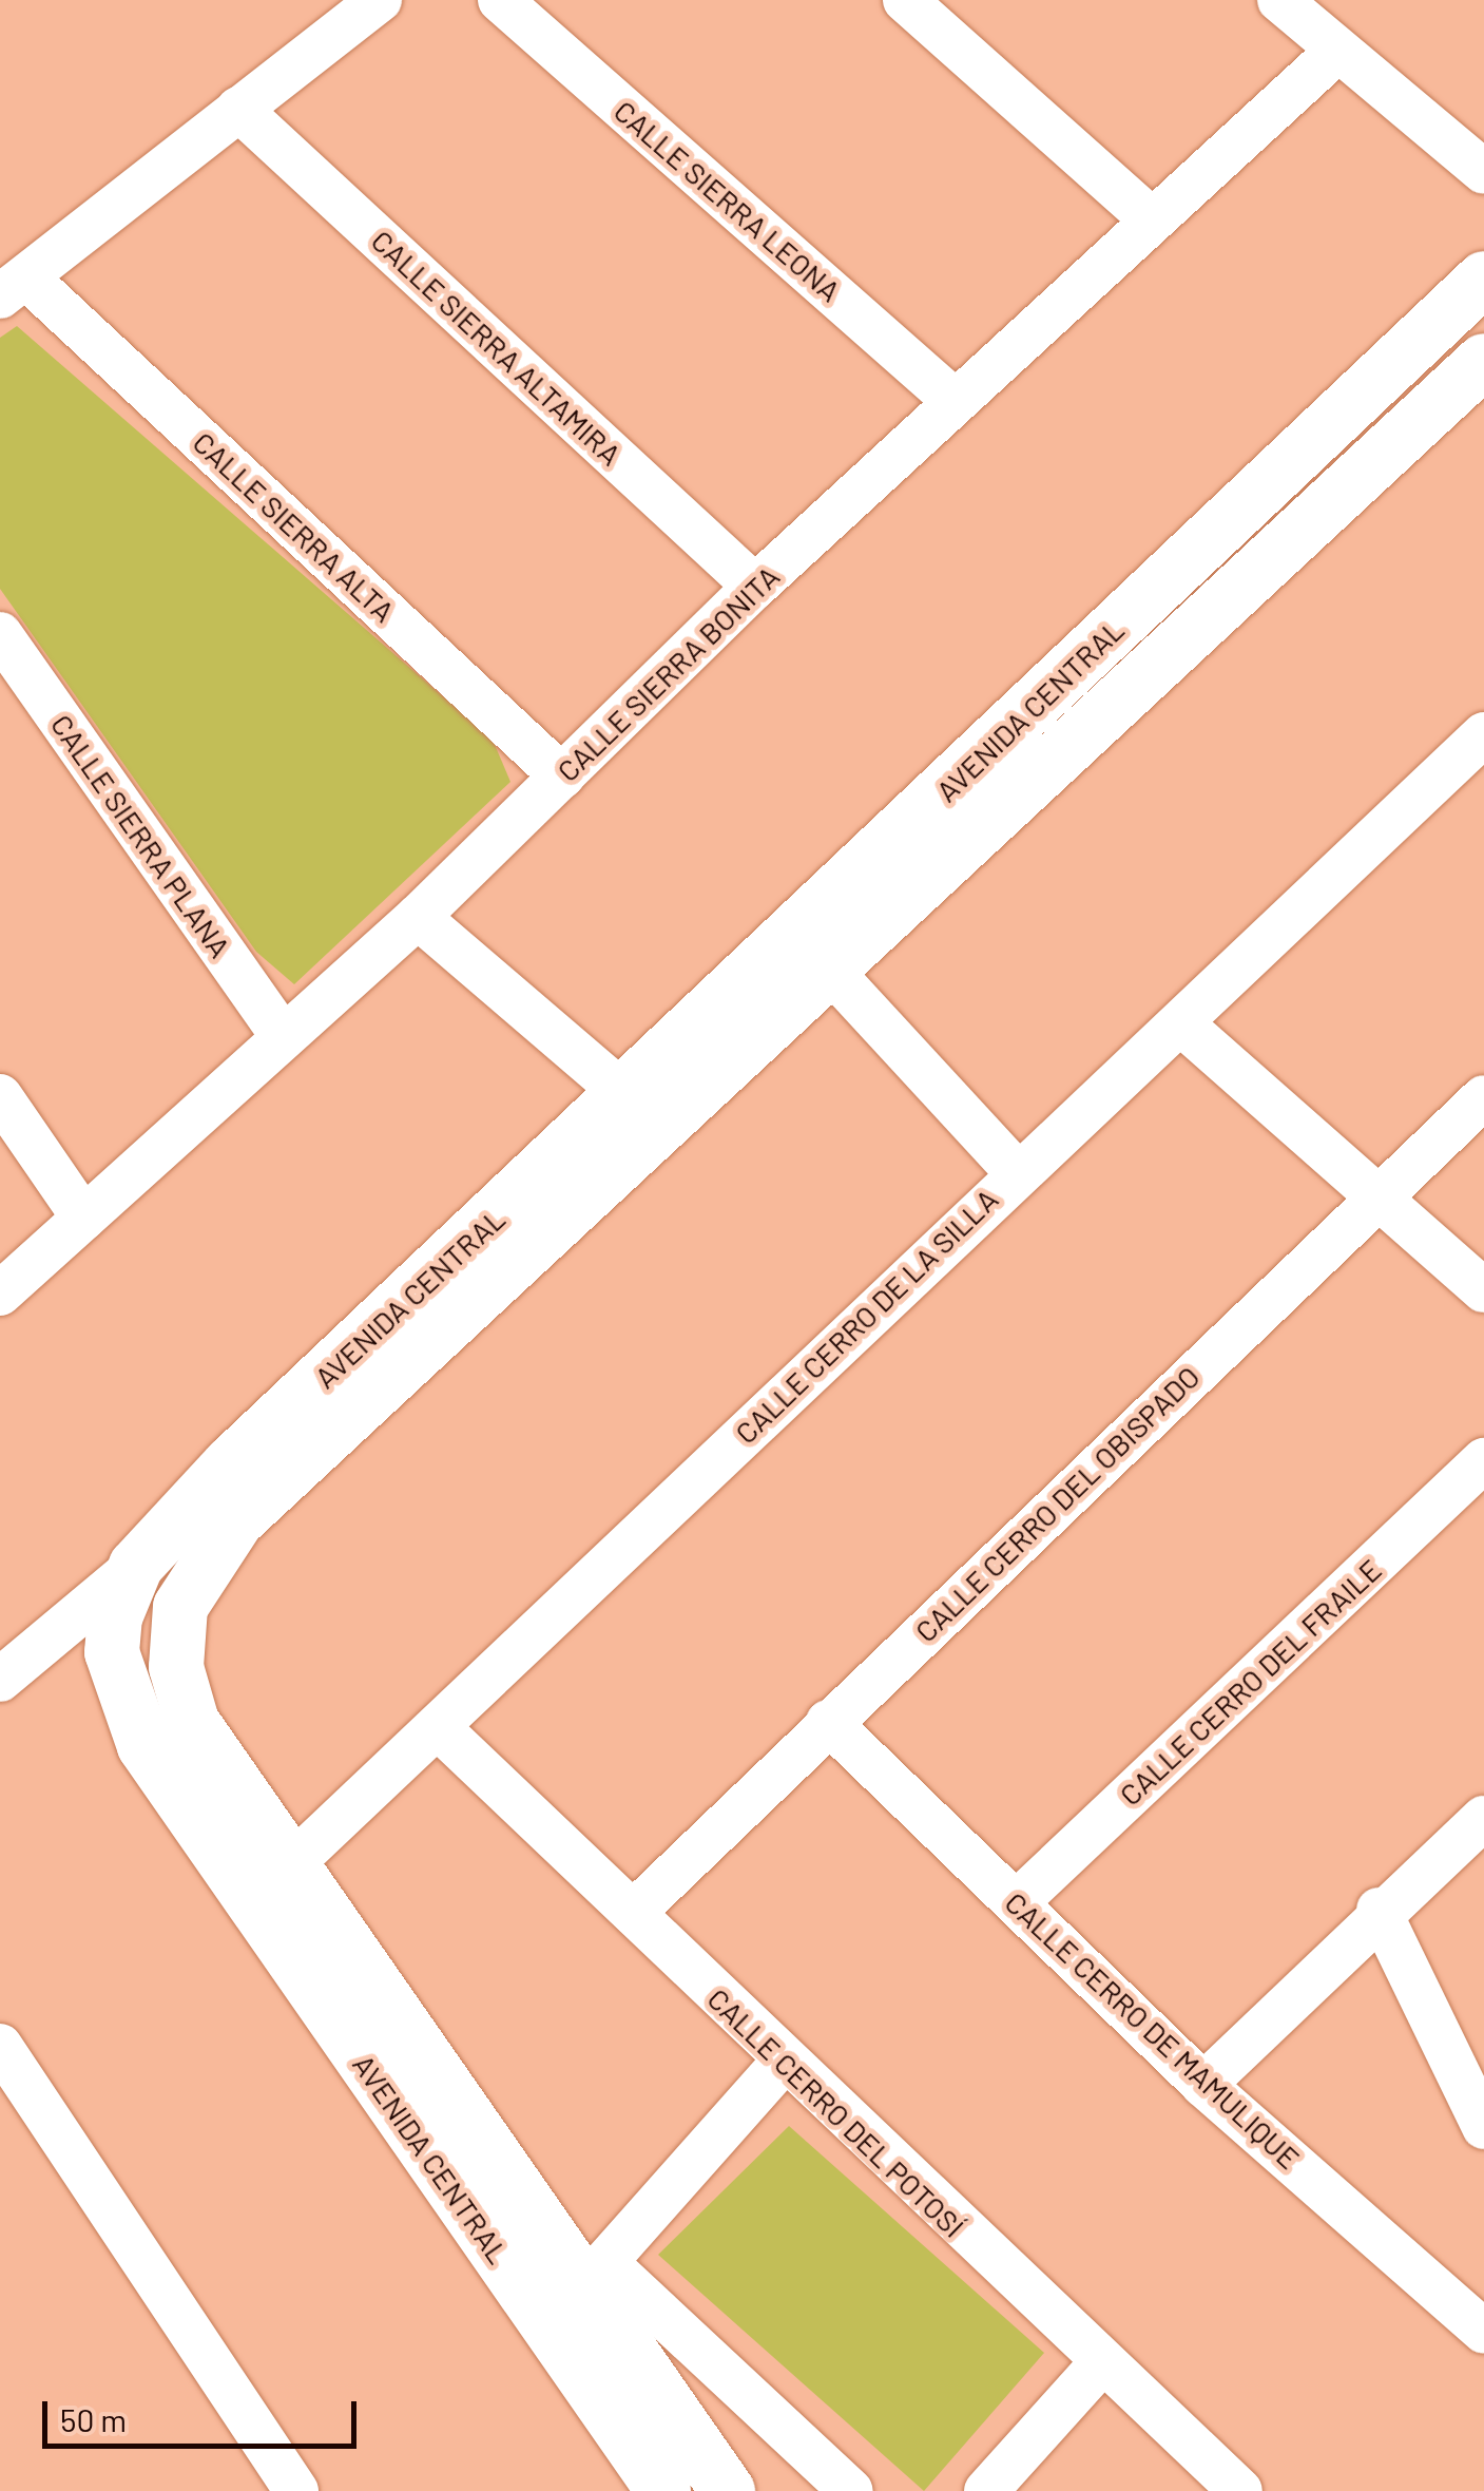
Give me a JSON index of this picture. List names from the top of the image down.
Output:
{
  "streets": {
    "street": [
      "CALLE SIERRA LEONA",
      "CALLE SIERRA ALTAMIRA",
      "CALLE SIERRA ALTA",
      "CALLE SIERRA BONITA",
      "AVENIDA CENTRAL",
      "CALLE SIERRA PLANA",
      "CALLE CERRO DE LA SILLA",
      "CALLE CERRO DEL OBISPADO",
      "CALLE CERRO DEL FRAILE",
      "CALLE CERRO DE MAMULIQUE",
      "CALLE CERRO DEL POTOSÍ"
    ]
  },
  "crossings": [
    ["CALLE SIERRA LEONA", "CALLE SIERRA BONITA"],
    ["CALLE SIERRA ALTAMIRA", "CALLE SIERRA BONITA"],
    ["CALLE SIERRA ALTA", "CALLE SIERRA BONITA"],
    ["CALLE SIERRA BONITA", "CALLE SIERRA PLANA"],
    ["AVENIDA CENTRAL", "CALLE CERRO DE LA SILLA"],
    ["CALLE CERRO DE LA SILLA", "CALLE CERRO DEL POTOSÍ"],
    ["CALLE CERRO DEL OBISPADO", "CALLE CERRO DE MAMULIQUE"],
    ["CALLE CERRO DEL OBISPADO", "CALLE CERRO DEL POTOSÍ"],
    ["CALLE CERRO DEL FRAILE", "CALLE CERRO DE MAMULIQUE"]
  ],
  "scale_bar": "50 m"
}
